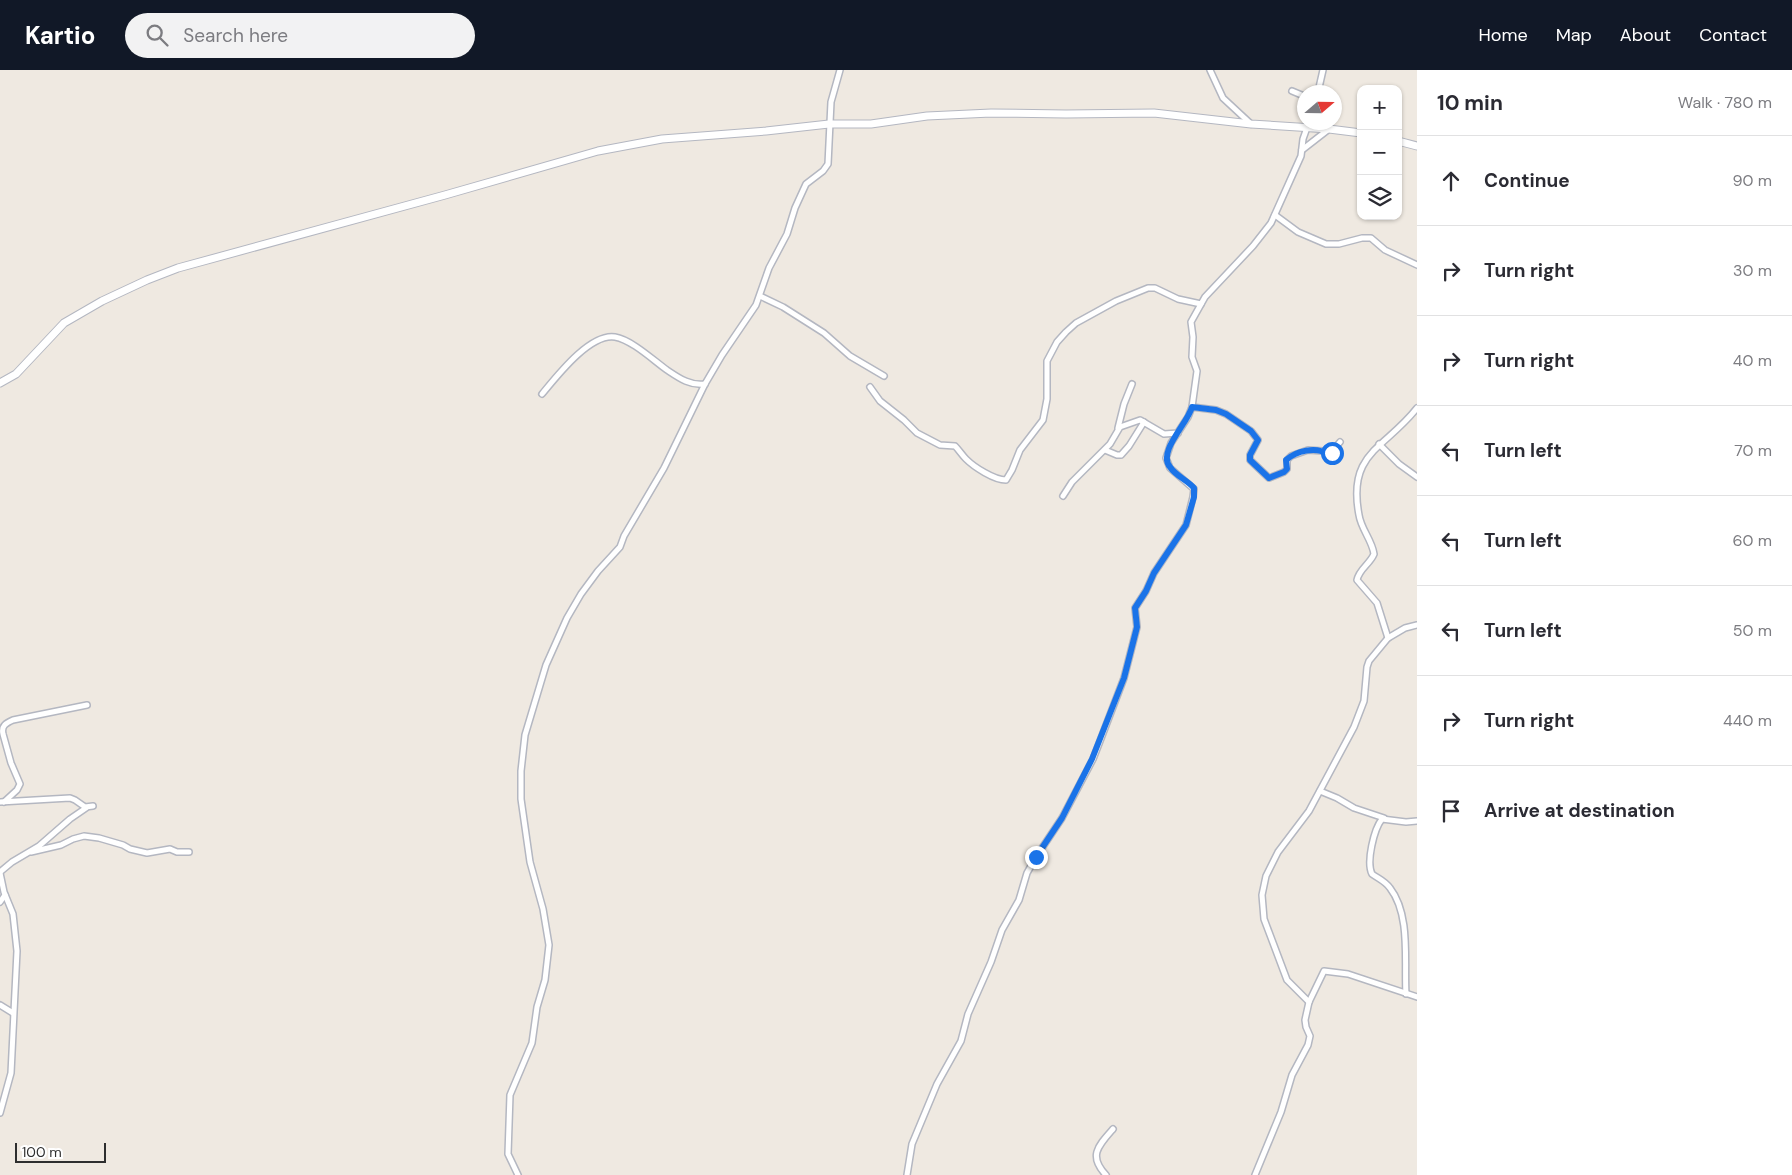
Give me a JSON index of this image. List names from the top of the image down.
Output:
{
  "scale_bar": "100 m",
  "north": "right",
  "page": {
    "header": "Kartio",
    "search": "Search here",
    "nav": [
      "Home",
      "Map",
      "About",
      "Contact"
    ],
    "heading": ["10 min", "Walk · 780 m"],
    "map_buttons": ["+", "−"],
    "list": [
      ["Continue", "90 m"],
      ["Turn right", "30 m"],
      ["Turn right", "40 m"],
      ["Turn left", "70 m"],
      ["Turn left", "60 m"],
      ["Turn left", "50 m"],
      ["Turn right", "440 m"],
      "Arrive at destination"
    ],
    "scale": "100 m"
  }
}
